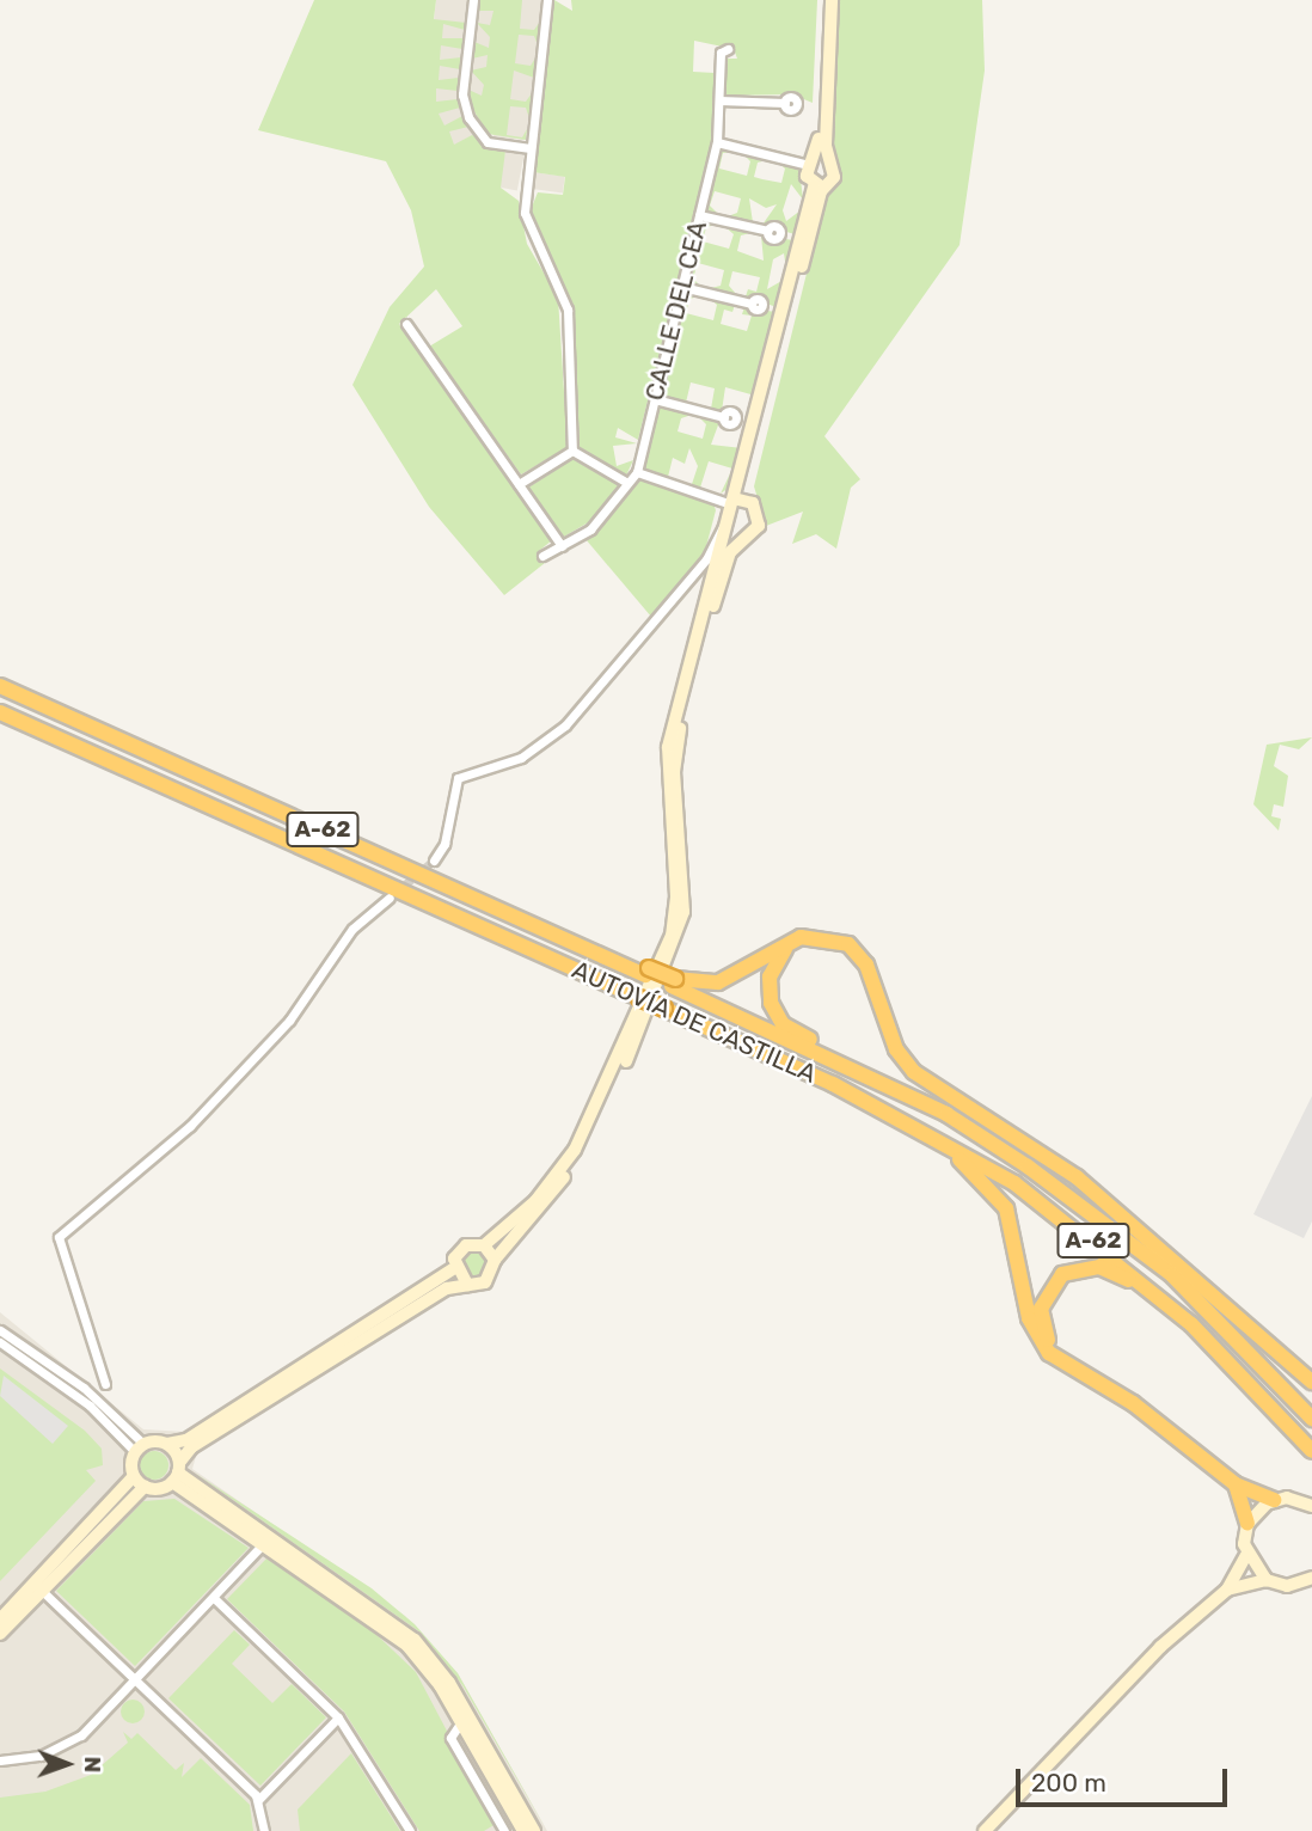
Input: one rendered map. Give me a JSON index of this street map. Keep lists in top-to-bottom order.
{
  "streets": {
    "highway": ["A-62", "AUTOVÍA DE CASTILLA"],
    "street": ["CALLE DEL CEA"]
  },
  "scale_bar": "200 m",
  "north": "right"
}
